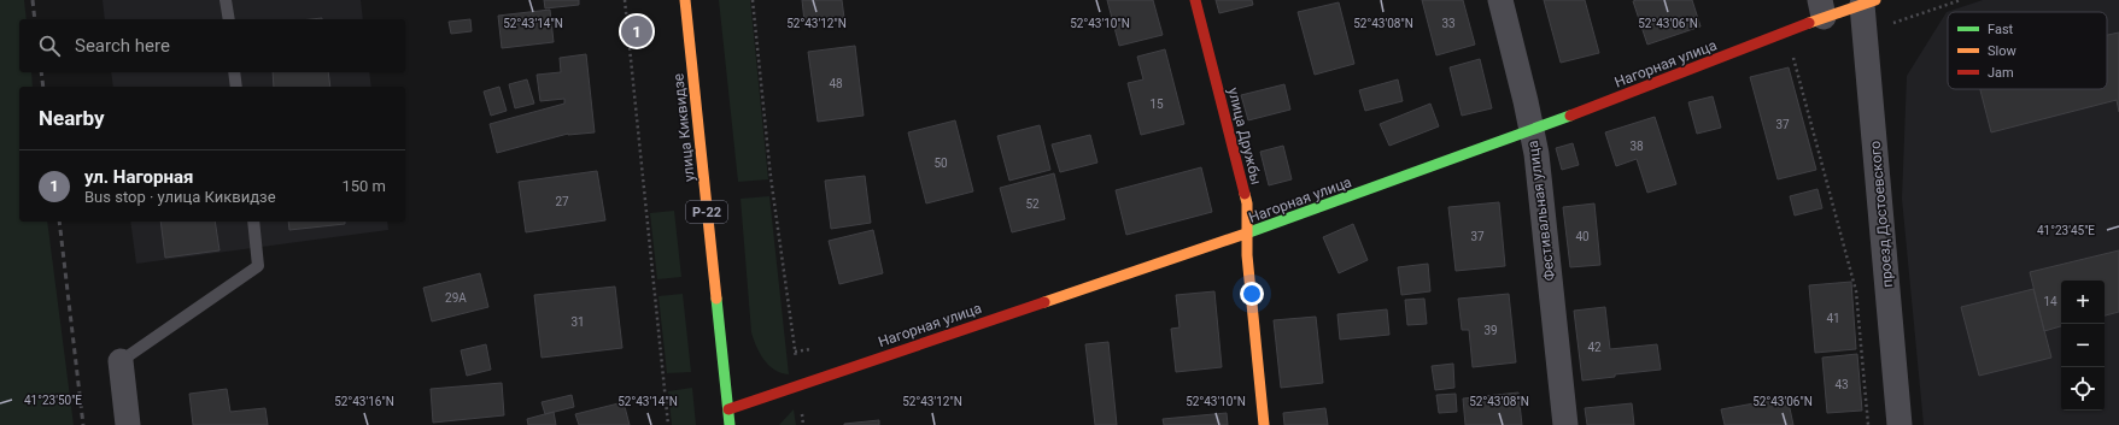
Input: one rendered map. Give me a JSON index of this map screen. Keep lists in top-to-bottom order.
{
  "streets": {
    "street": [
      "Нагорная улица",
      "улица Киквидзе",
      "улица Дружбы",
      "Фестивальная улица",
      "Р-22",
      "проезд Достоевского"
    ]
  },
  "crossings": [
    ["Нагорная улица", "улица Киквидзе"],
    ["Нагорная улица", "улица Дружбы"],
    ["Нагорная улица", "Фестивальная улица"],
    ["Нагорная улица", "проезд Достоевского"]
  ],
  "house_numbers": [
    "33",
    "48",
    "15",
    "37",
    "38",
    "50",
    "27",
    "52",
    "37",
    "40",
    "29А",
    "14",
    "41",
    "31",
    "39",
    "42",
    "43"
  ],
  "legend": ["Fast", "Slow", "Jam"],
  "page": {
    "pins": "1",
    "search": "Search here",
    "heading": "Nearby",
    "list": [
      {
        "mark": "1",
        "name": "ул. Нагорная",
        "note": "Bus stop · улица Киквидзе",
        "value": "150 m"
      }
    ],
    "map_buttons": ["+", "−"]
  },
  "coordinates": [
    "52°43'14\"N",
    "52°43'12\"N",
    "52°43'10\"N",
    "52°43'08\"N",
    "52°43'06\"N",
    "41°23'45\"E",
    "41°23'50\"E",
    "52°43'16\"N"
  ]
}
